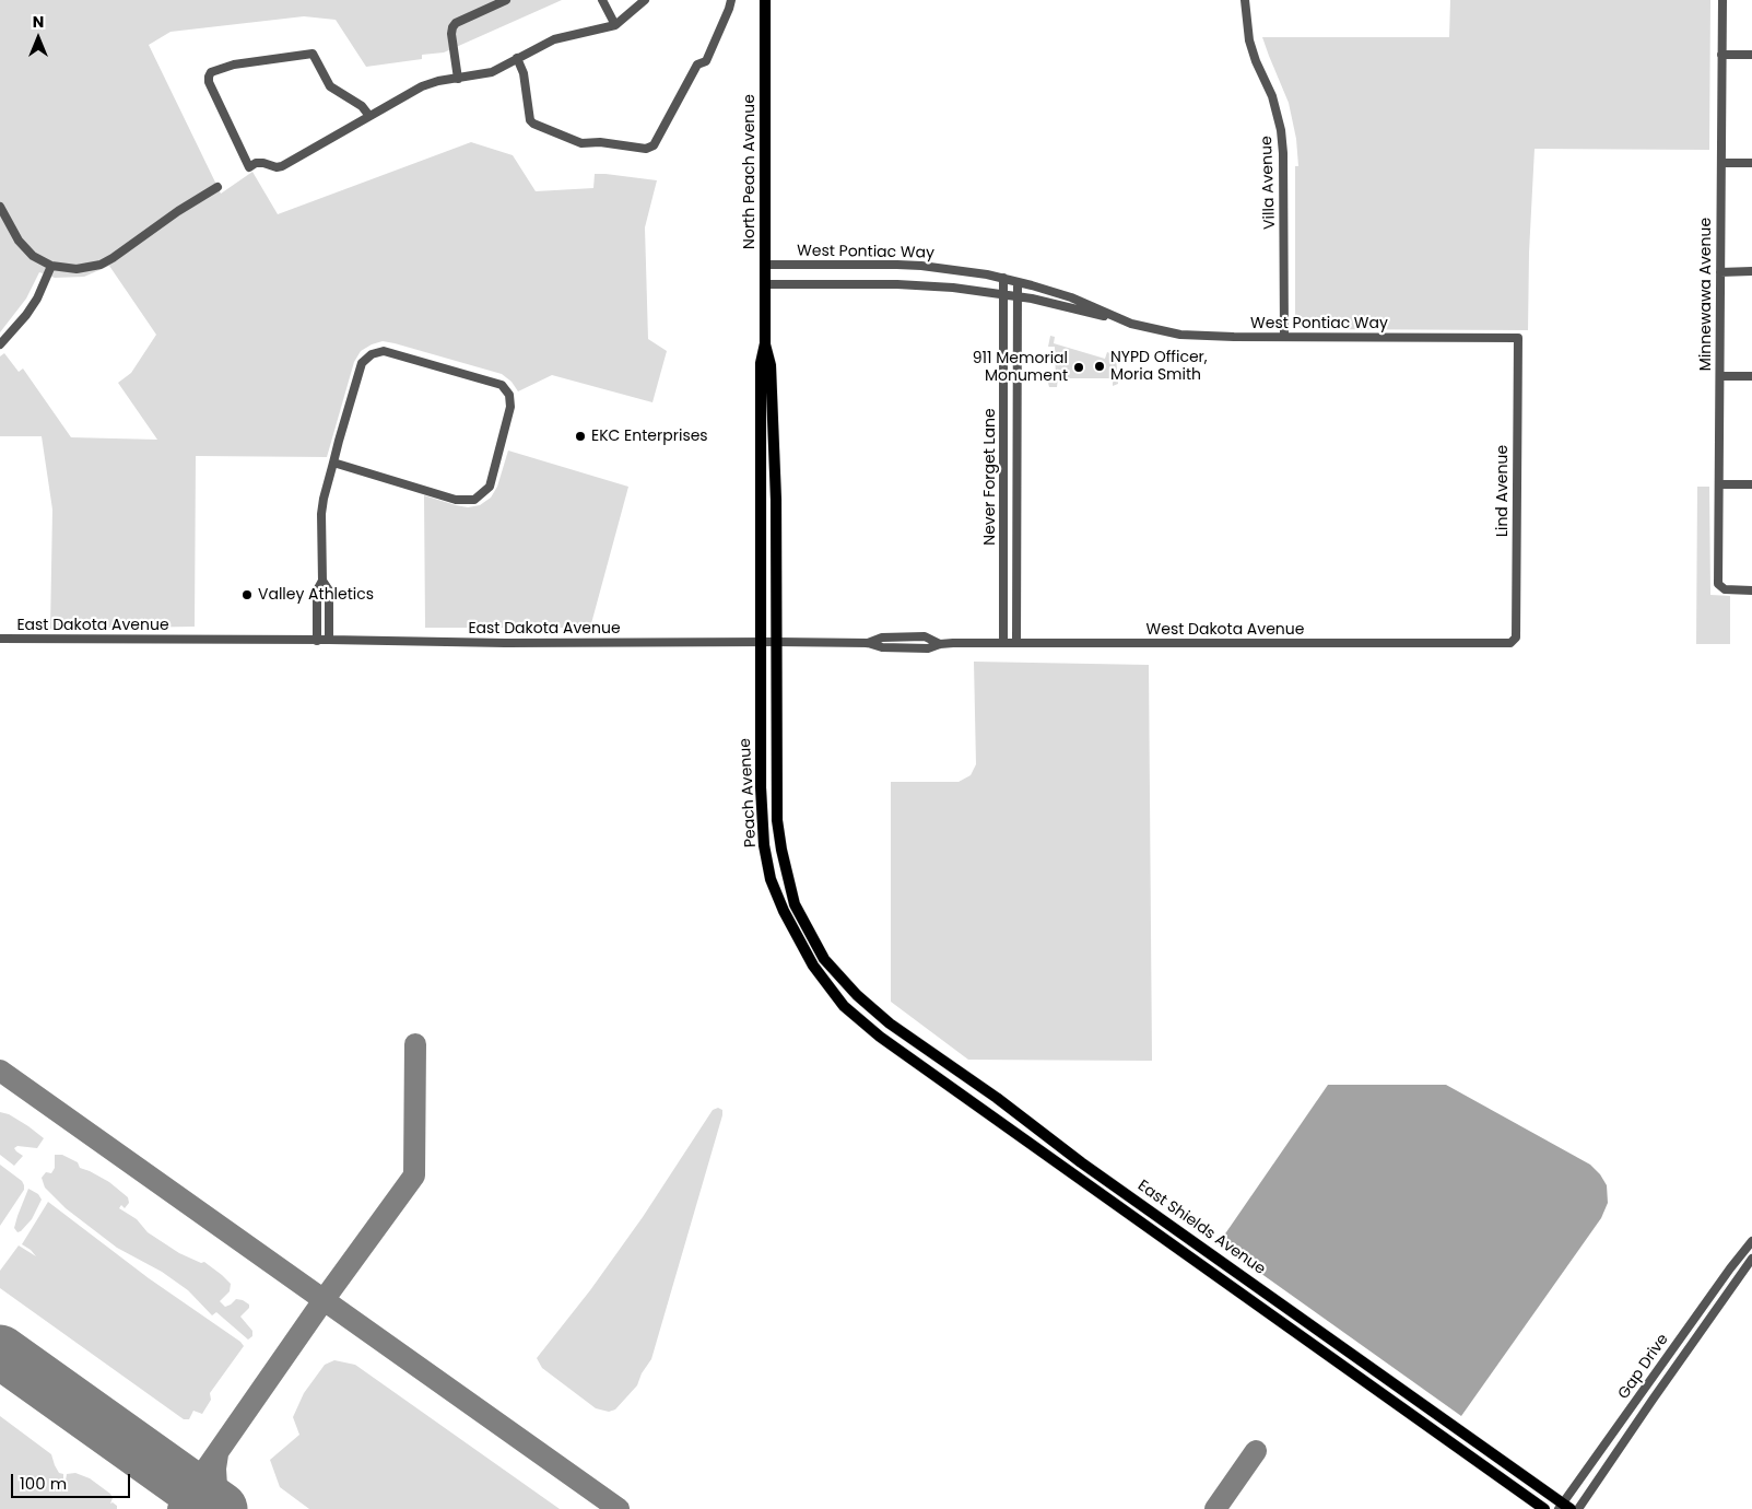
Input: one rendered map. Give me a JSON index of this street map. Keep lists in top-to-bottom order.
{
  "streets": {
    "main road": ["North Peach Avenue", "Peach Avenue", "East Shields Avenue"],
    "street": [
      "Villa Avenue",
      "West Pontiac Way",
      "Minnewawa Avenue",
      "Never Forget Lane",
      "Lind Avenue",
      "East Dakota Avenue",
      "West Dakota Avenue",
      "Gap Drive"
    ]
  },
  "crossings": [
    ["North Peach Avenue", "West Pontiac Way"],
    ["North Peach Avenue", "East Dakota Avenue"],
    ["North Peach Avenue", "West Dakota Avenue"],
    ["North Peach Avenue", "Peach Avenue"],
    ["North Peach Avenue", "East Shields Avenue"],
    ["Villa Avenue", "West Pontiac Way"],
    ["West Pontiac Way", "Never Forget Lane"],
    ["West Pontiac Way", "Lind Avenue"],
    ["Never Forget Lane", "West Dakota Avenue"],
    ["Lind Avenue", "West Dakota Avenue"],
    ["East Dakota Avenue", "West Dakota Avenue"],
    ["East Dakota Avenue", "Peach Avenue"],
    ["West Dakota Avenue", "Peach Avenue"],
    ["West Dakota Avenue", "East Shields Avenue"],
    ["Peach Avenue", "East Shields Avenue"],
    ["East Shields Avenue", "Gap Drive"]
  ],
  "places": [
    "NYPD Officer, Moria Smith",
    "911 Memorial Monument",
    "EKC Enterprises",
    "Valley Athletics"
  ],
  "scale_bar": "100 m",
  "north": "top"
}
